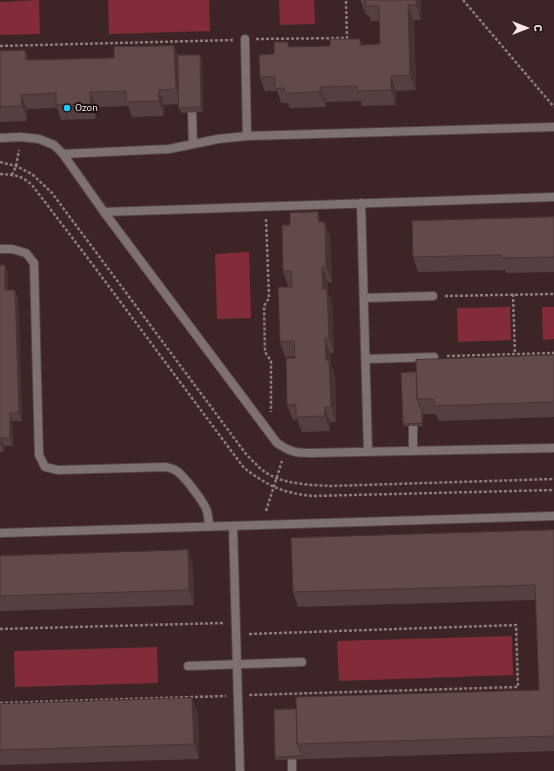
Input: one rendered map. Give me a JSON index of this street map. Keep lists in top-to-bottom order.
{
  "places": ["Ozon"],
  "north": "right"
}
